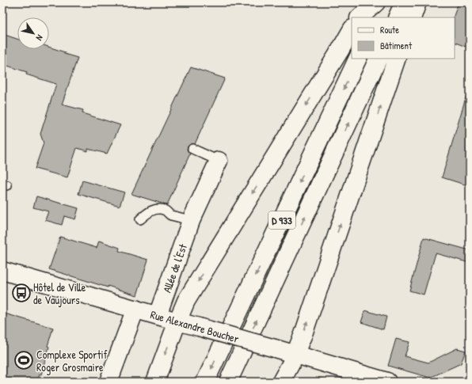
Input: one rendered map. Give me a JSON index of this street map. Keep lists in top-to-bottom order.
{
  "streets": {
    "main road": ["D 933", "Allée de l'Est", "Rue Alexandre Boucher"]
  },
  "crossings": [
    ["Allée de l'Est", "Rue Alexandre Boucher"]
  ],
  "places": {
    "bus stop": ["Hôtel de Ville de Vaujours"],
    "sports": ["Complexe Sportif Roger Grosmaire"]
  },
  "legend": ["Route", "Bâtiment"],
  "north": "bottom right"
}
